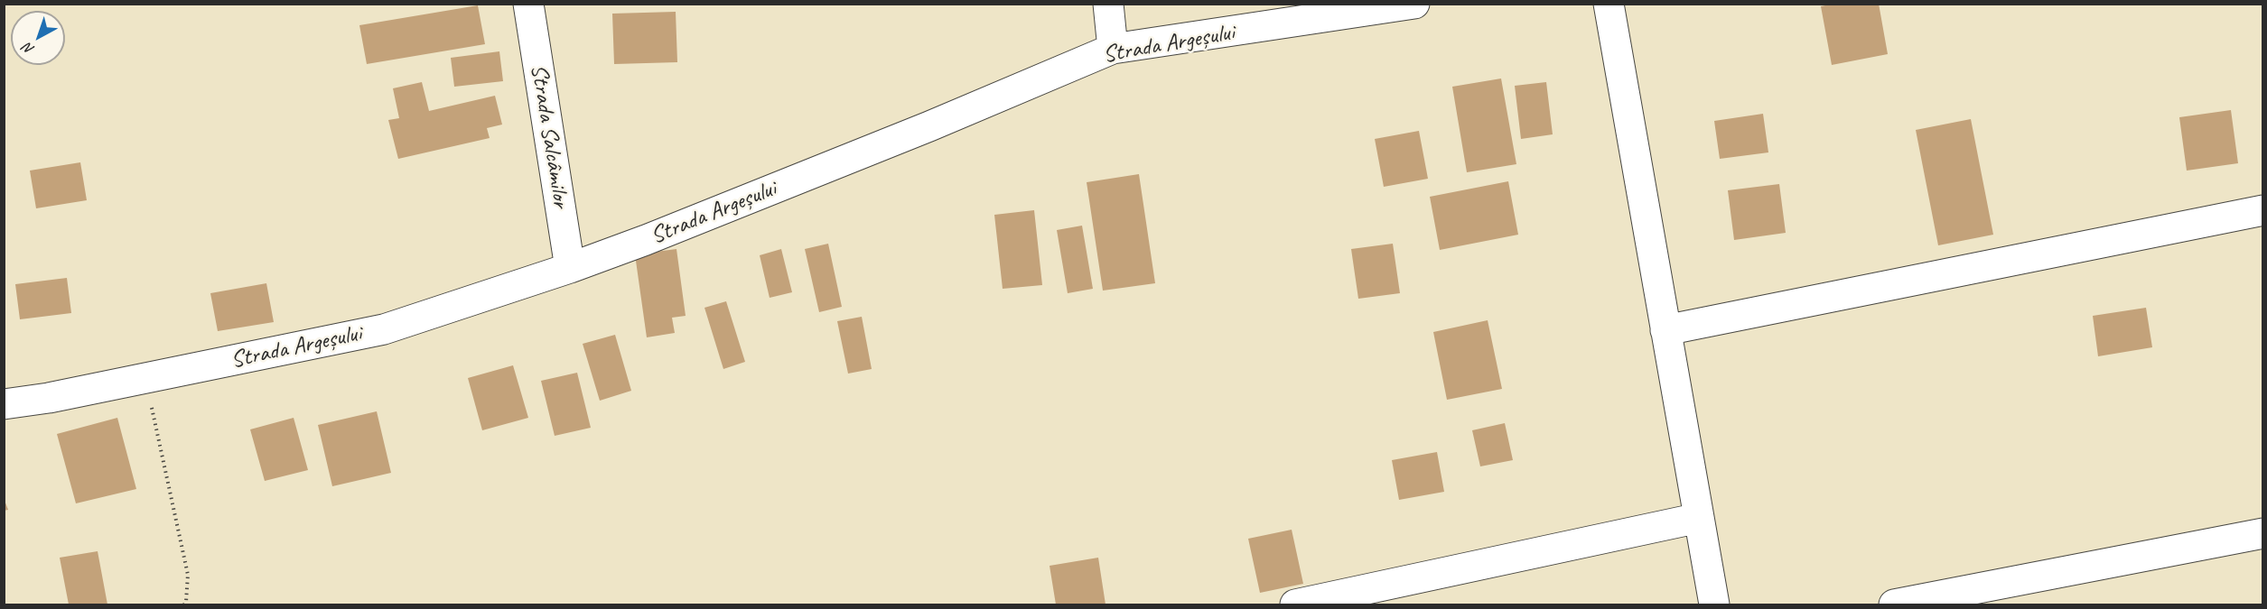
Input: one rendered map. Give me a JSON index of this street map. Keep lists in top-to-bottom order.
{
  "streets": {
    "street": ["Strada Argeșului", "Strada Salcâmilor"]
  },
  "crossings": [
    ["Strada Argeșului", "Strada Salcâmilor"]
  ],
  "north": "bottom left"
}
